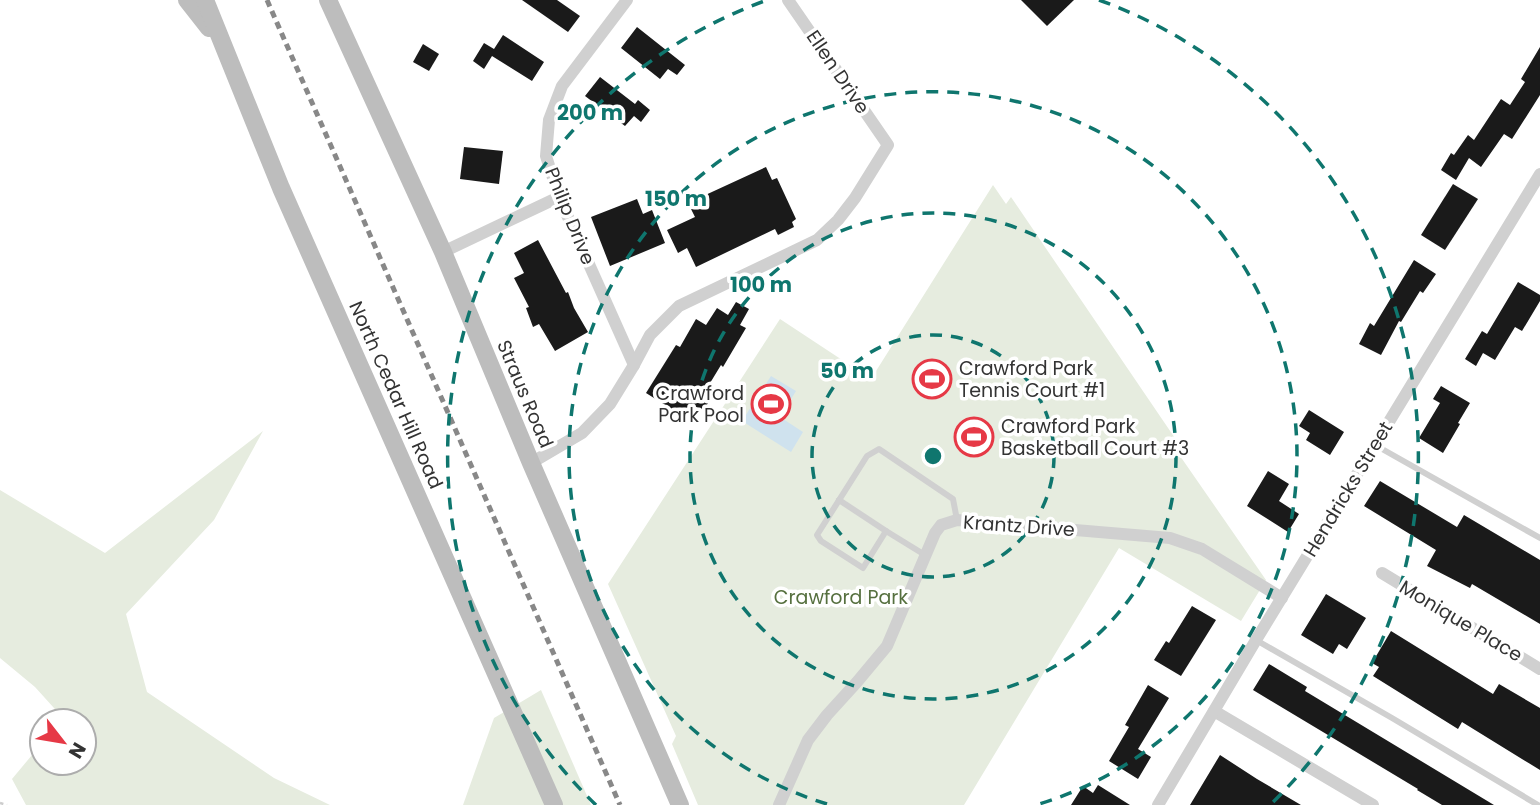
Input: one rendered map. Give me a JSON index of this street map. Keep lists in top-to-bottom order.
{
  "streets": {
    "street": [
      "Ellen Drive",
      "Philip Drive",
      "Straus Road",
      "North Cedar Hill Road",
      "Hendricks Street",
      "Krantz Drive",
      "Monique Place"
    ]
  },
  "crossings": [
    ["Ellen Drive", "Philip Drive"],
    ["Hendricks Street", "Krantz Drive"]
  ],
  "parks": ["Crawford Park"],
  "places": {
    "sports": ["Crawford Park Tennis Court #1", "Crawford Park Pool", "Crawford Park Basketball Court #3"]
  },
  "north": "bottom right",
  "rings": [
    "200 m",
    "150 m",
    "100 m",
    "50 m"
  ]
}
